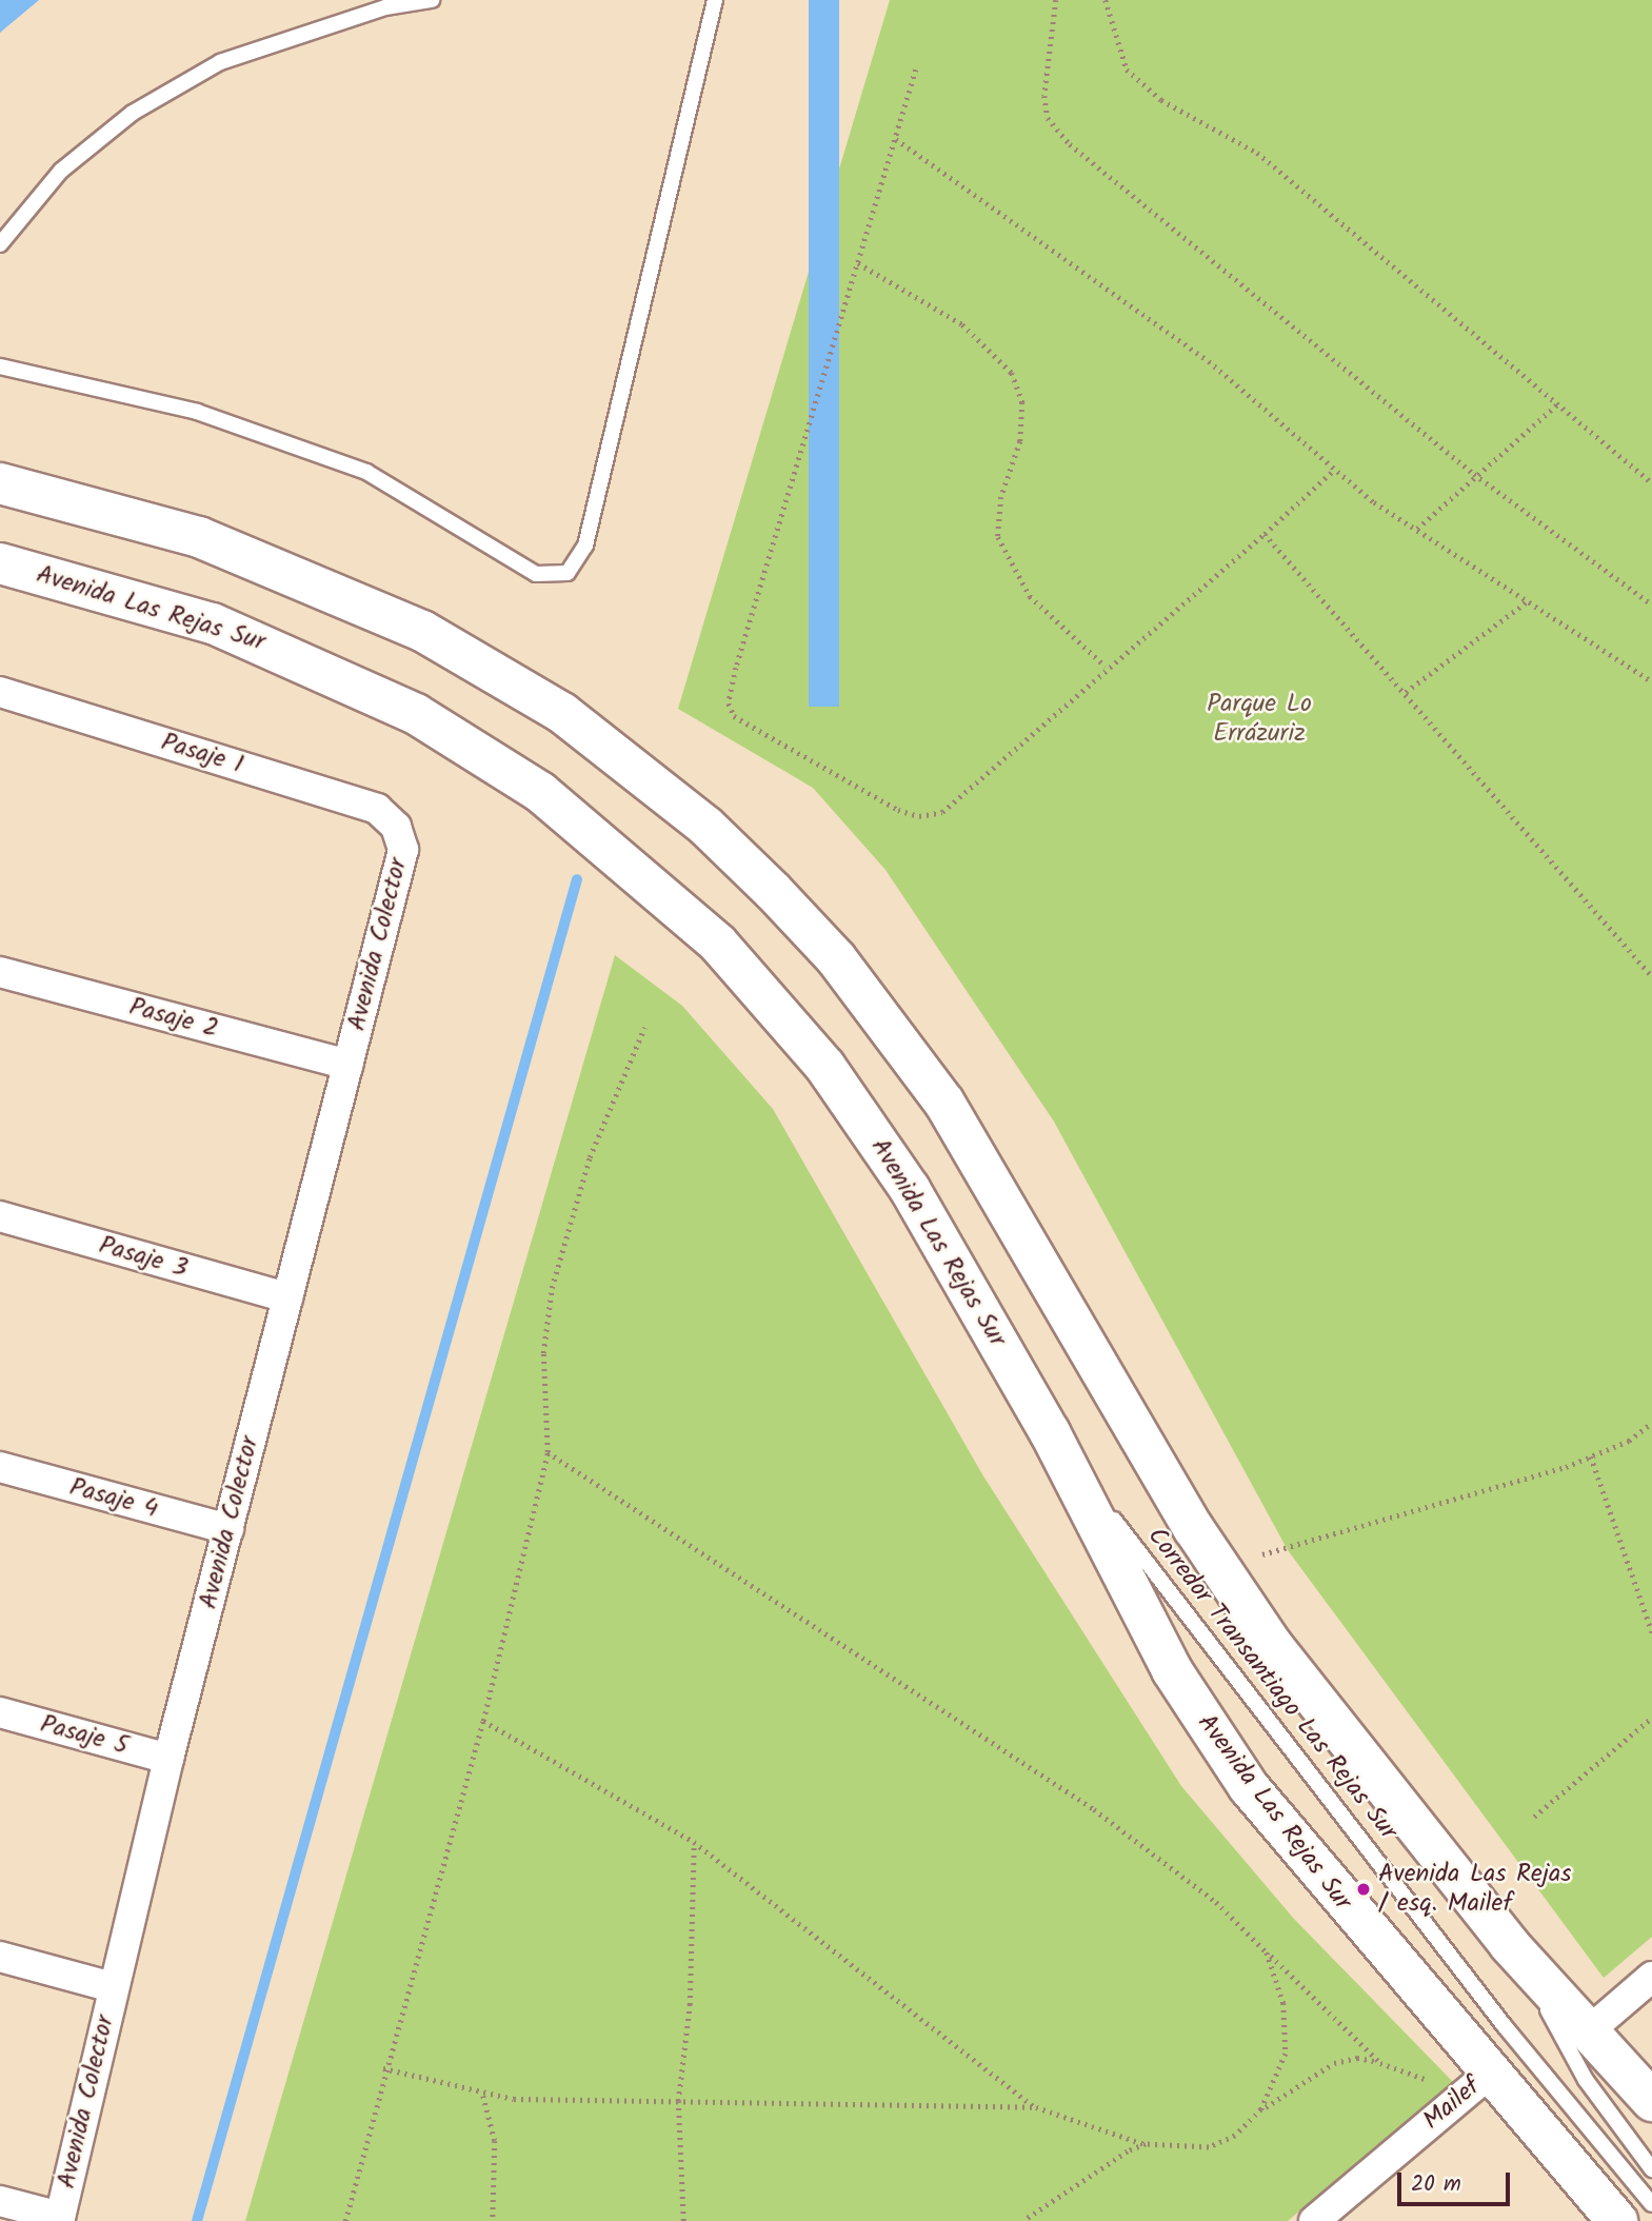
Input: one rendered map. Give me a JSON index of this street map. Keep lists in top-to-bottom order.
{
  "streets": {
    "main road": ["Avenida Las Rejas Sur"],
    "street": [
      "Pasaje 1",
      "Avenida Colector",
      "Pasaje 2",
      "Pasaje 3",
      "Pasaje 4",
      "Pasaje 5",
      "Mailef"
    ],
    "lane": ["Corredor Transantiago Las Rejas Sur"]
  },
  "crossings": [
    ["Avenida Las Rejas Sur", "Corredor Transantiago Las Rejas Sur"],
    ["Avenida Las Rejas Sur", "Mailef"],
    ["Pasaje 1", "Avenida Colector"],
    ["Avenida Colector", "Pasaje 2"],
    ["Avenida Colector", "Pasaje 3"],
    ["Avenida Colector", "Pasaje 4"],
    ["Avenida Colector", "Pasaje 5"]
  ],
  "parks": ["Parque Lo Errázuriz"],
  "places": ["Avenida Las Rejas / esq. Mailef"],
  "scale_bar": "20 m"
}
